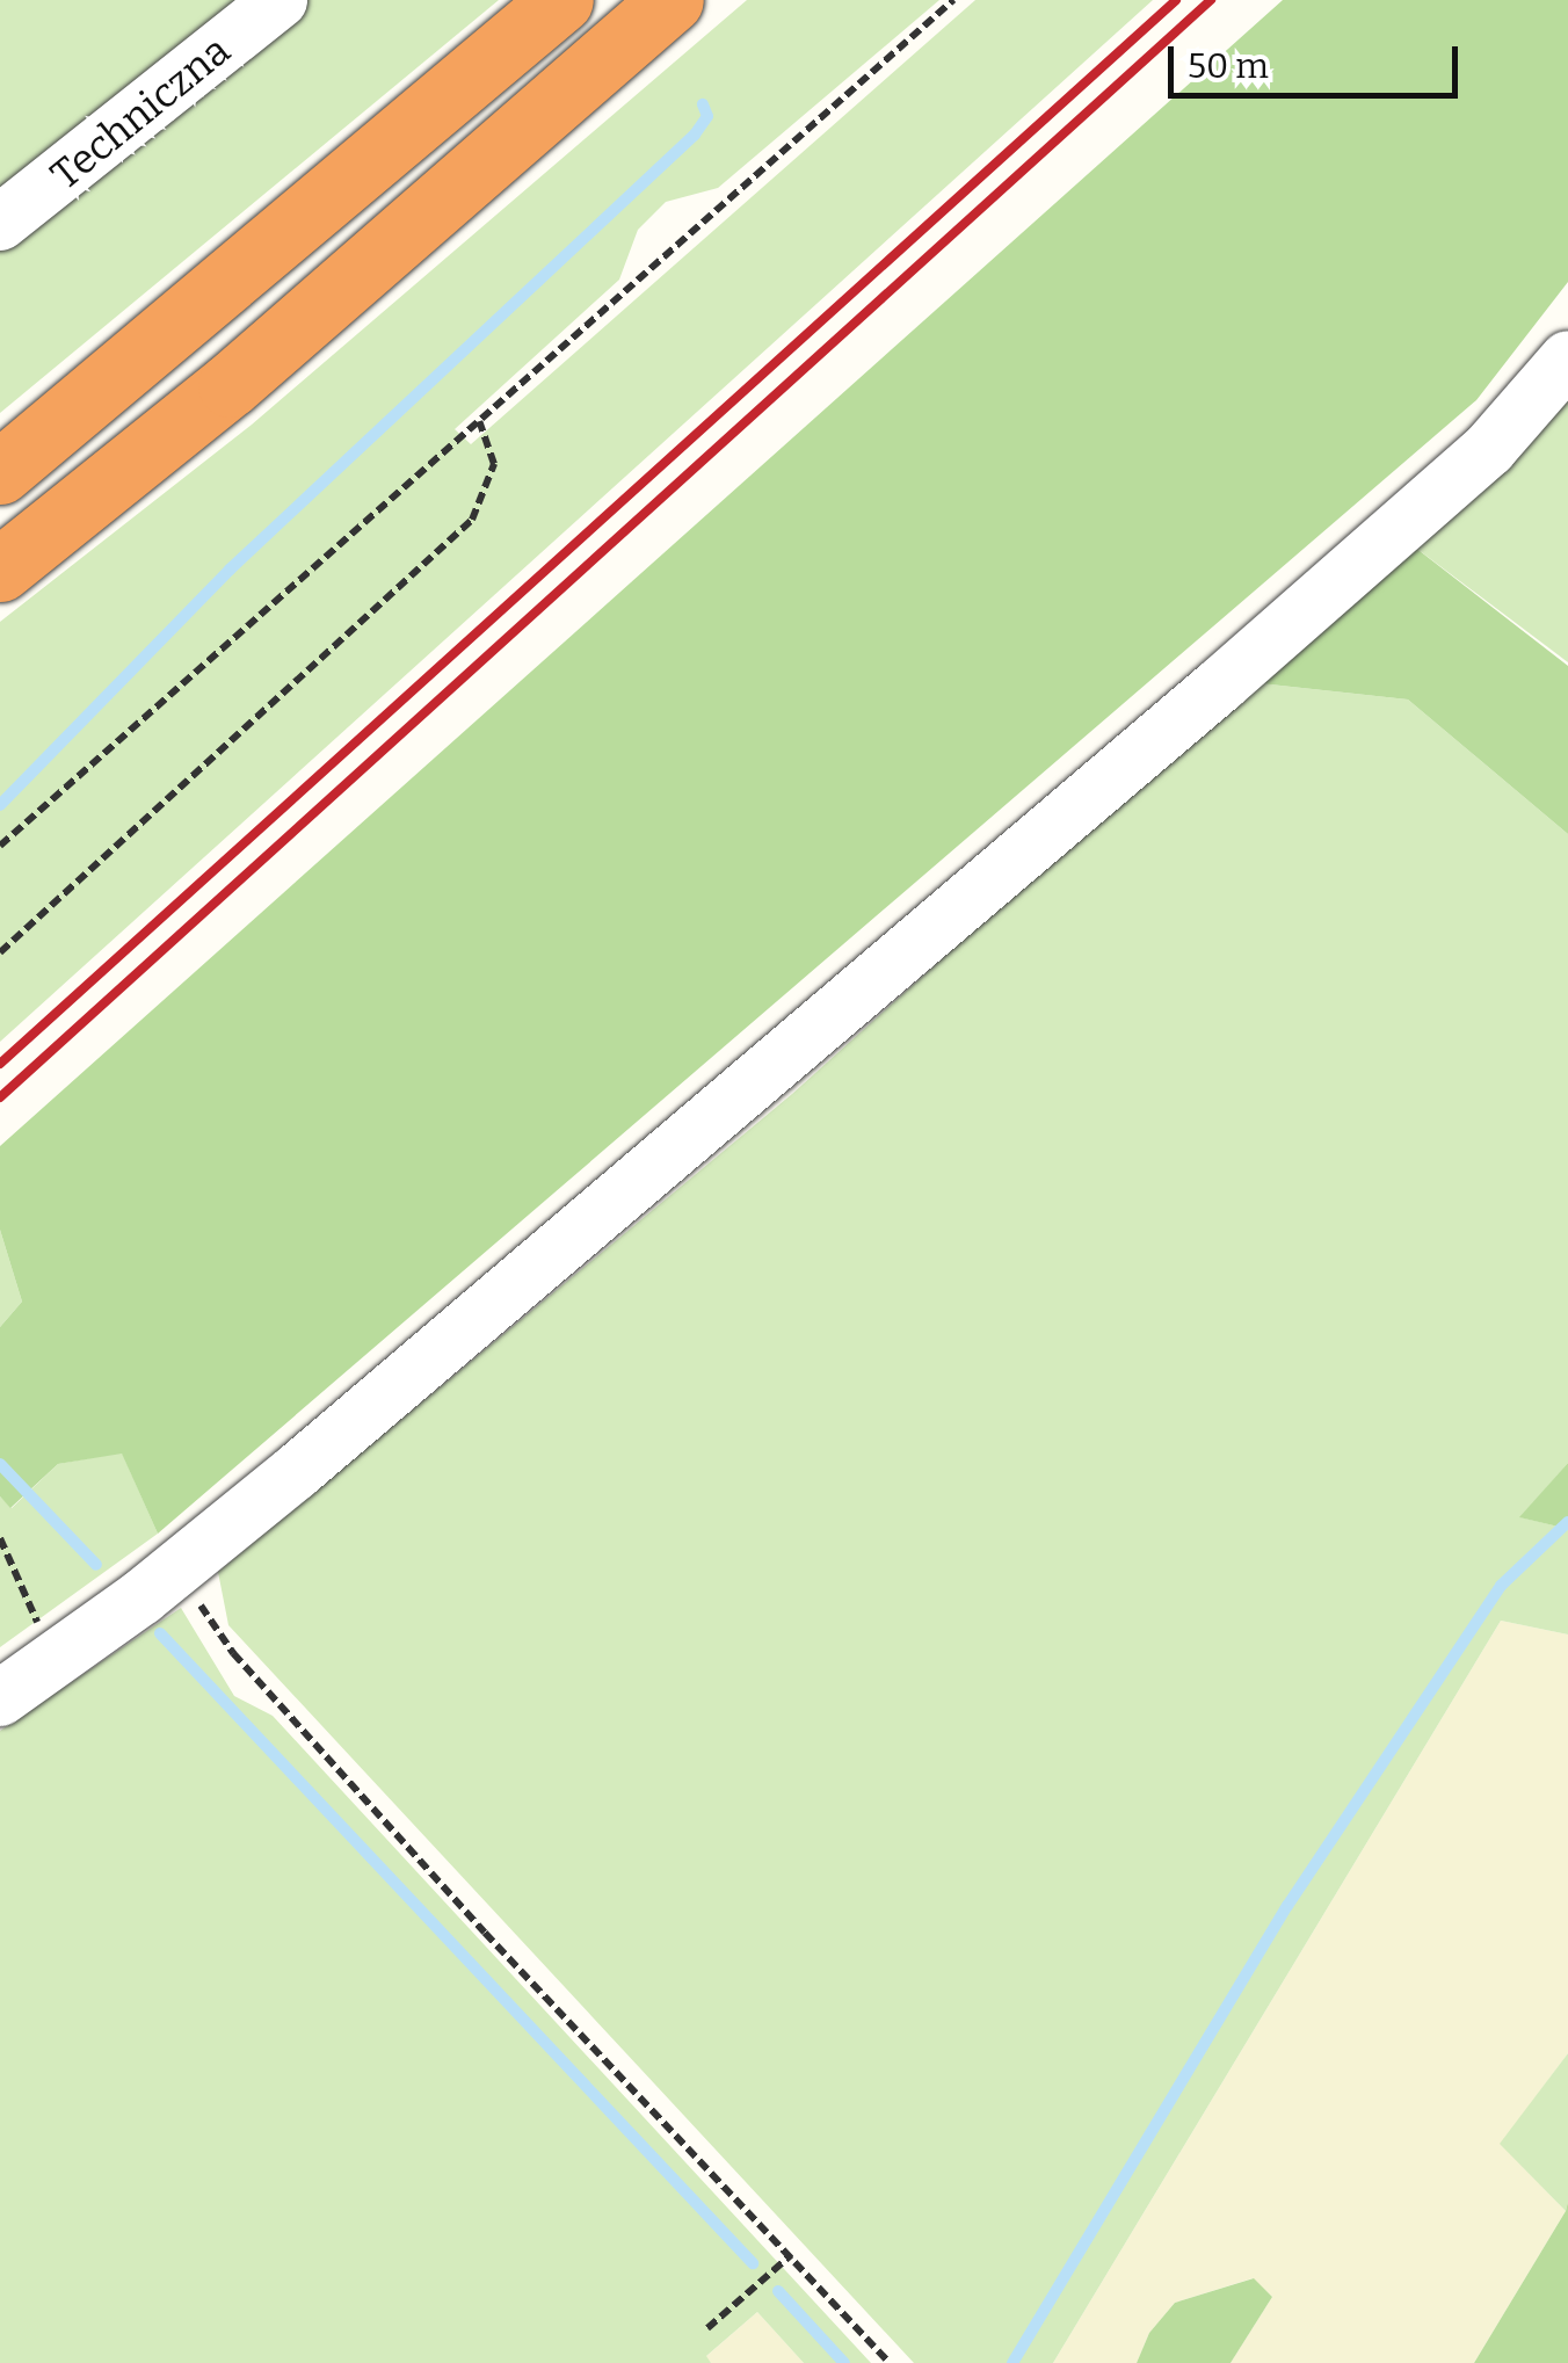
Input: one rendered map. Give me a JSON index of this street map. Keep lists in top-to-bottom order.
{
  "streets": {
    "street": ["Techniczna"]
  },
  "scale_bar": "50 m"
}
